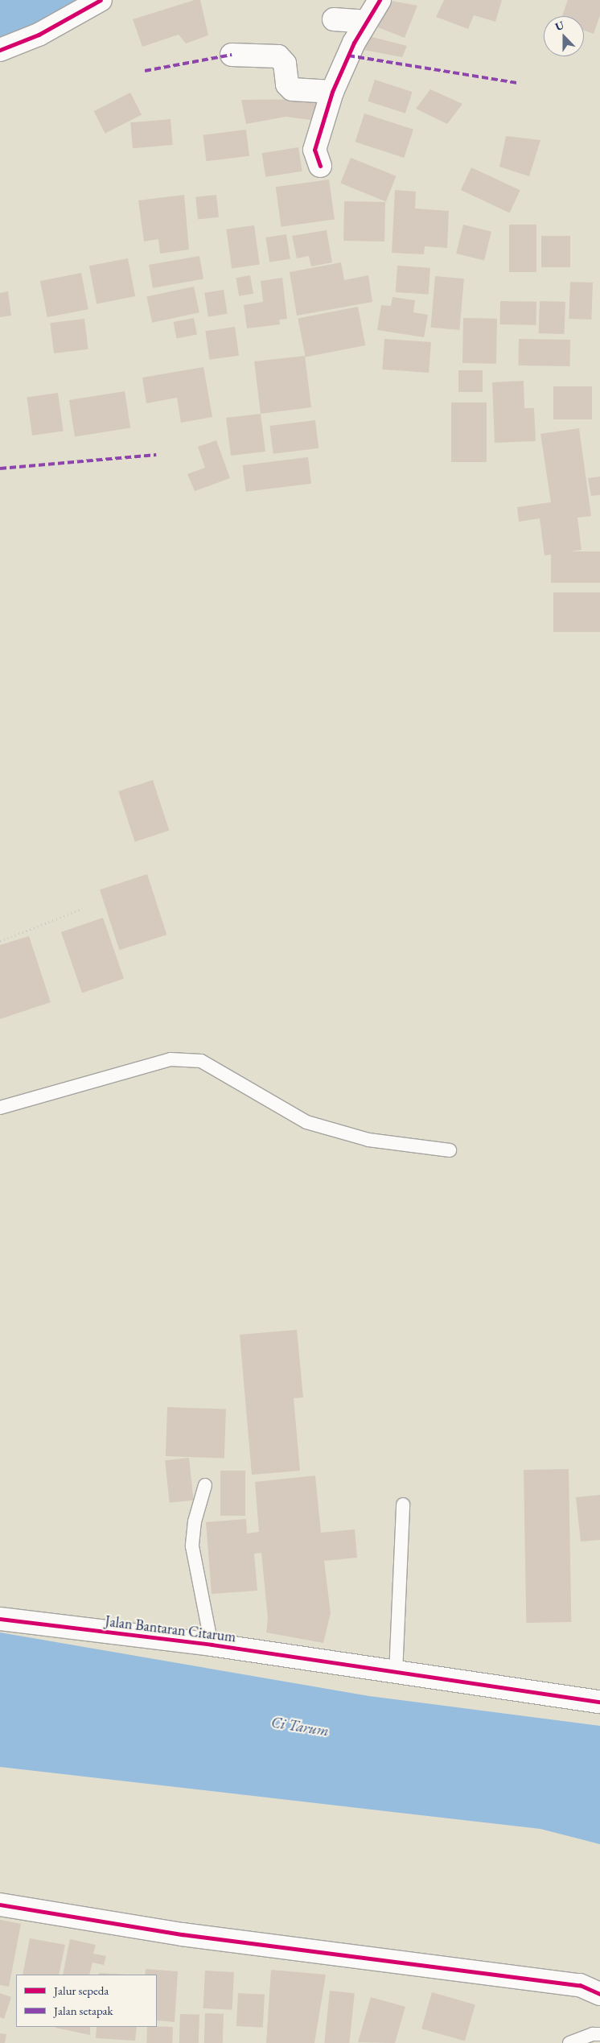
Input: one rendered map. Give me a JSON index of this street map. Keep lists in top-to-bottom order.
{
  "streets": {
    "street": ["Jalan Bantaran Citarum"]
  },
  "water": ["Ci Tarum"],
  "legend": ["Jalur sepeda", "Jalan setapak"],
  "north": "top"
}
